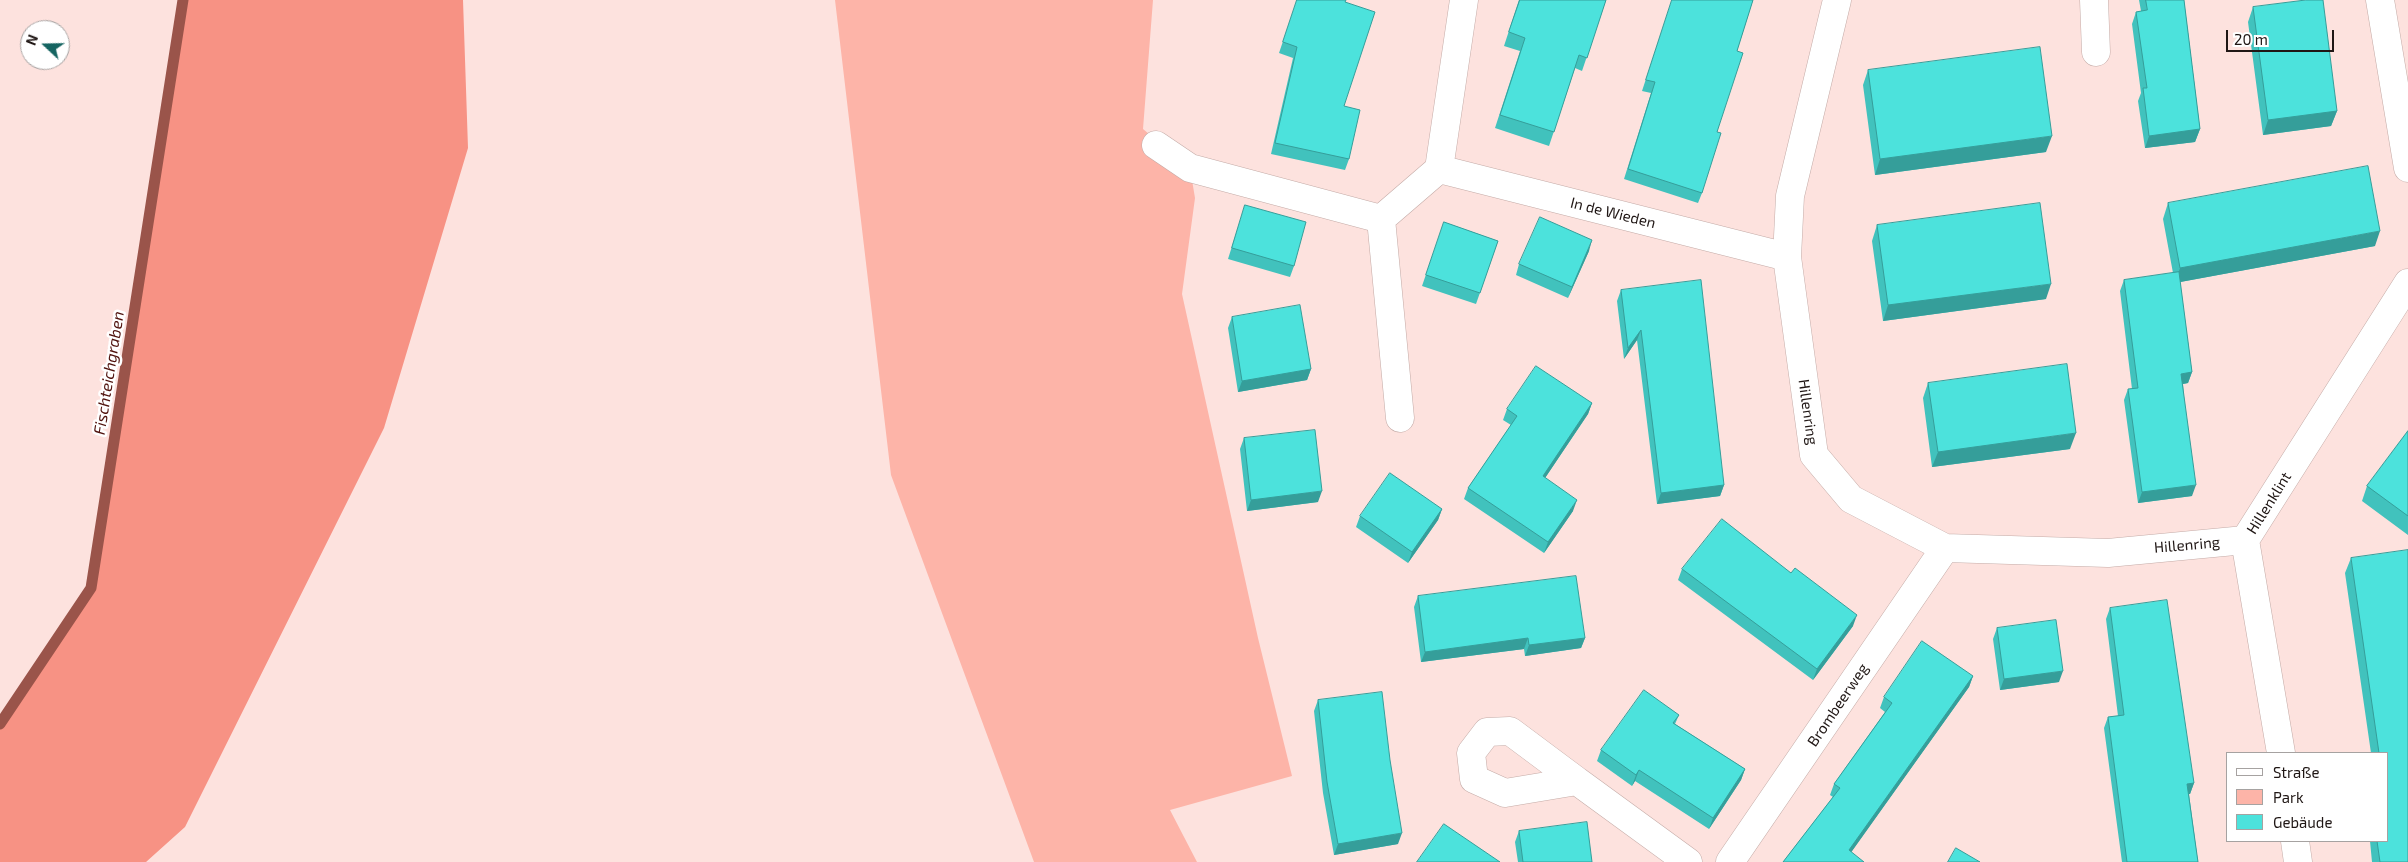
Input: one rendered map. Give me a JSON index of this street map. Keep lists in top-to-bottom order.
{
  "streets": {
    "street": [
      "In de Wieden",
      "Hillenring",
      "Hillenklint",
      "Brombeerweg"
    ]
  },
  "crossings": [
    ["In de Wieden", "Hillenring"],
    ["Hillenring", "Hillenklint"],
    ["Hillenring", "Brombeerweg"]
  ],
  "water": ["Fischteichgraben"],
  "legend": ["Straße", "Park", "Gebäude"],
  "scale_bar": "20 m",
  "north": "left"
}
